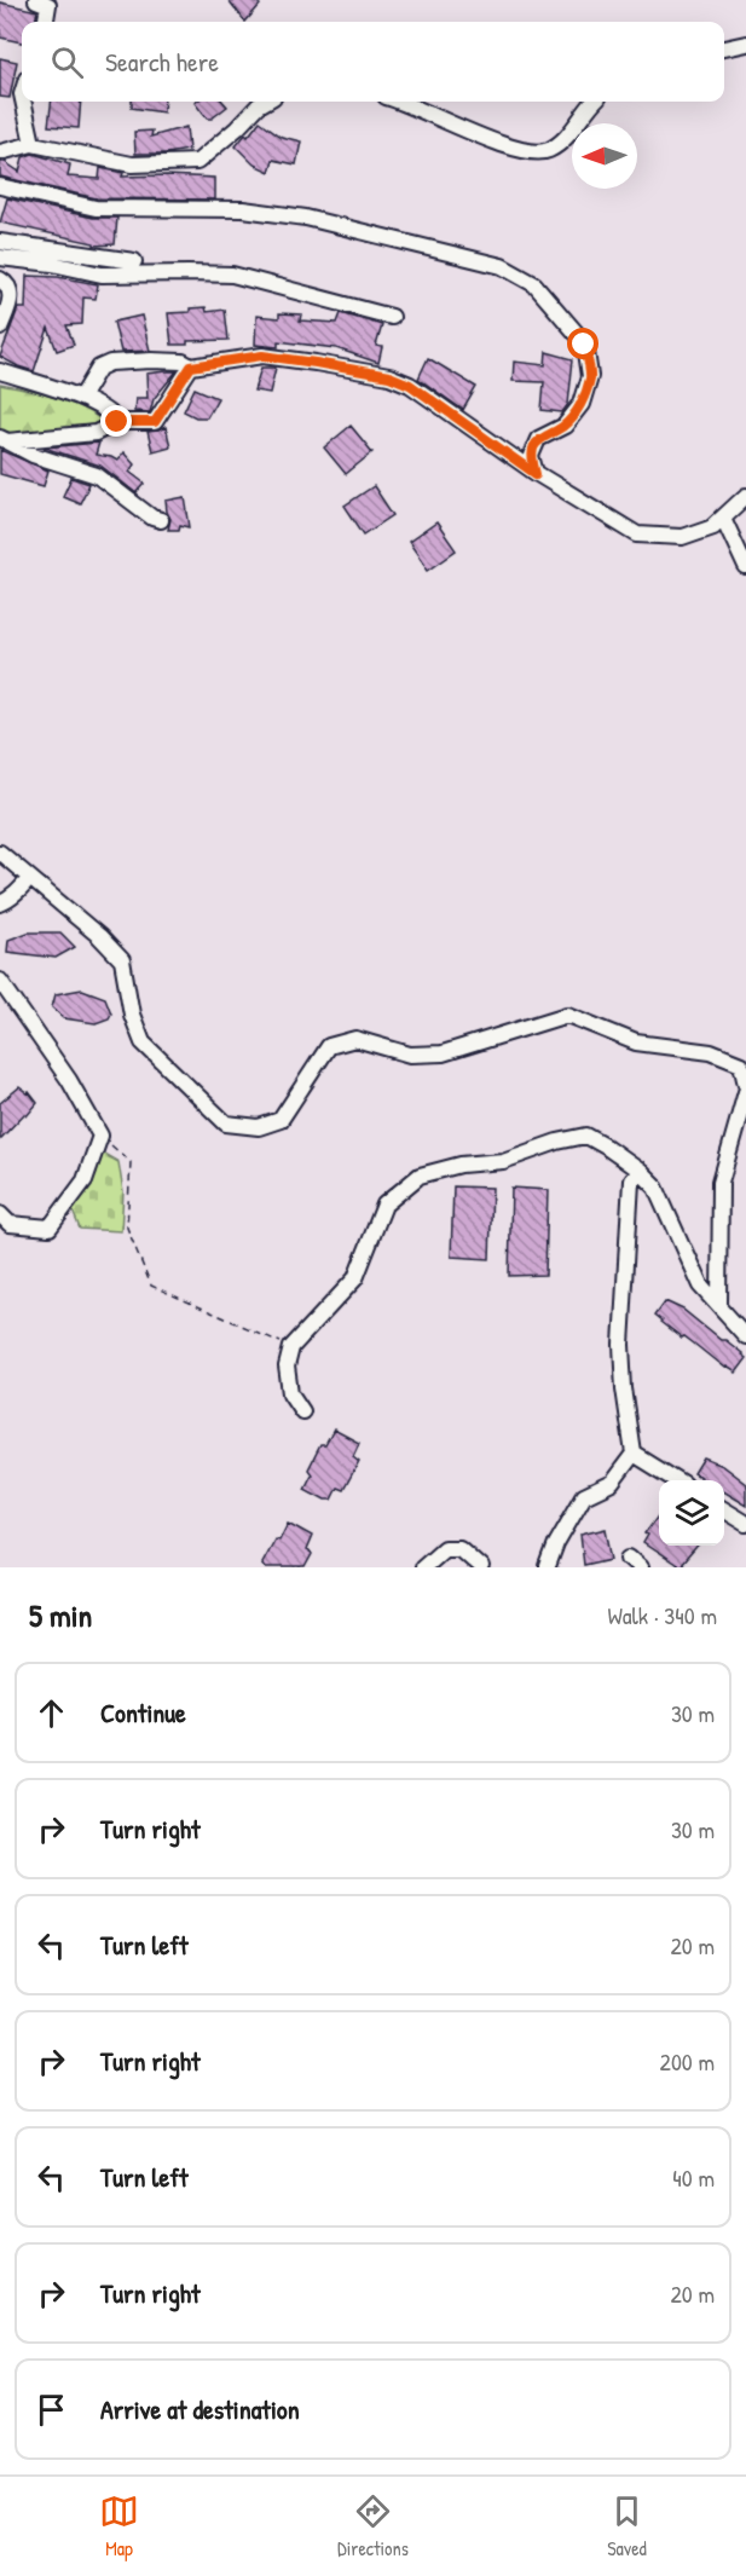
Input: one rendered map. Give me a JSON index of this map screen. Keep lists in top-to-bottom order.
{
  "north": "left",
  "page": {
    "search": "Search here",
    "heading": ["5 min", "Walk · 340 m"],
    "list": [
      ["Continue", "30 m"],
      ["Turn right", "30 m"],
      ["Turn left", "20 m"],
      ["Turn right", "200 m"],
      ["Turn left", "40 m"],
      ["Turn right", "20 m"],
      "Arrive at destination"
    ],
    "nav": ["Map", "Directions", "Saved"]
  }
}
